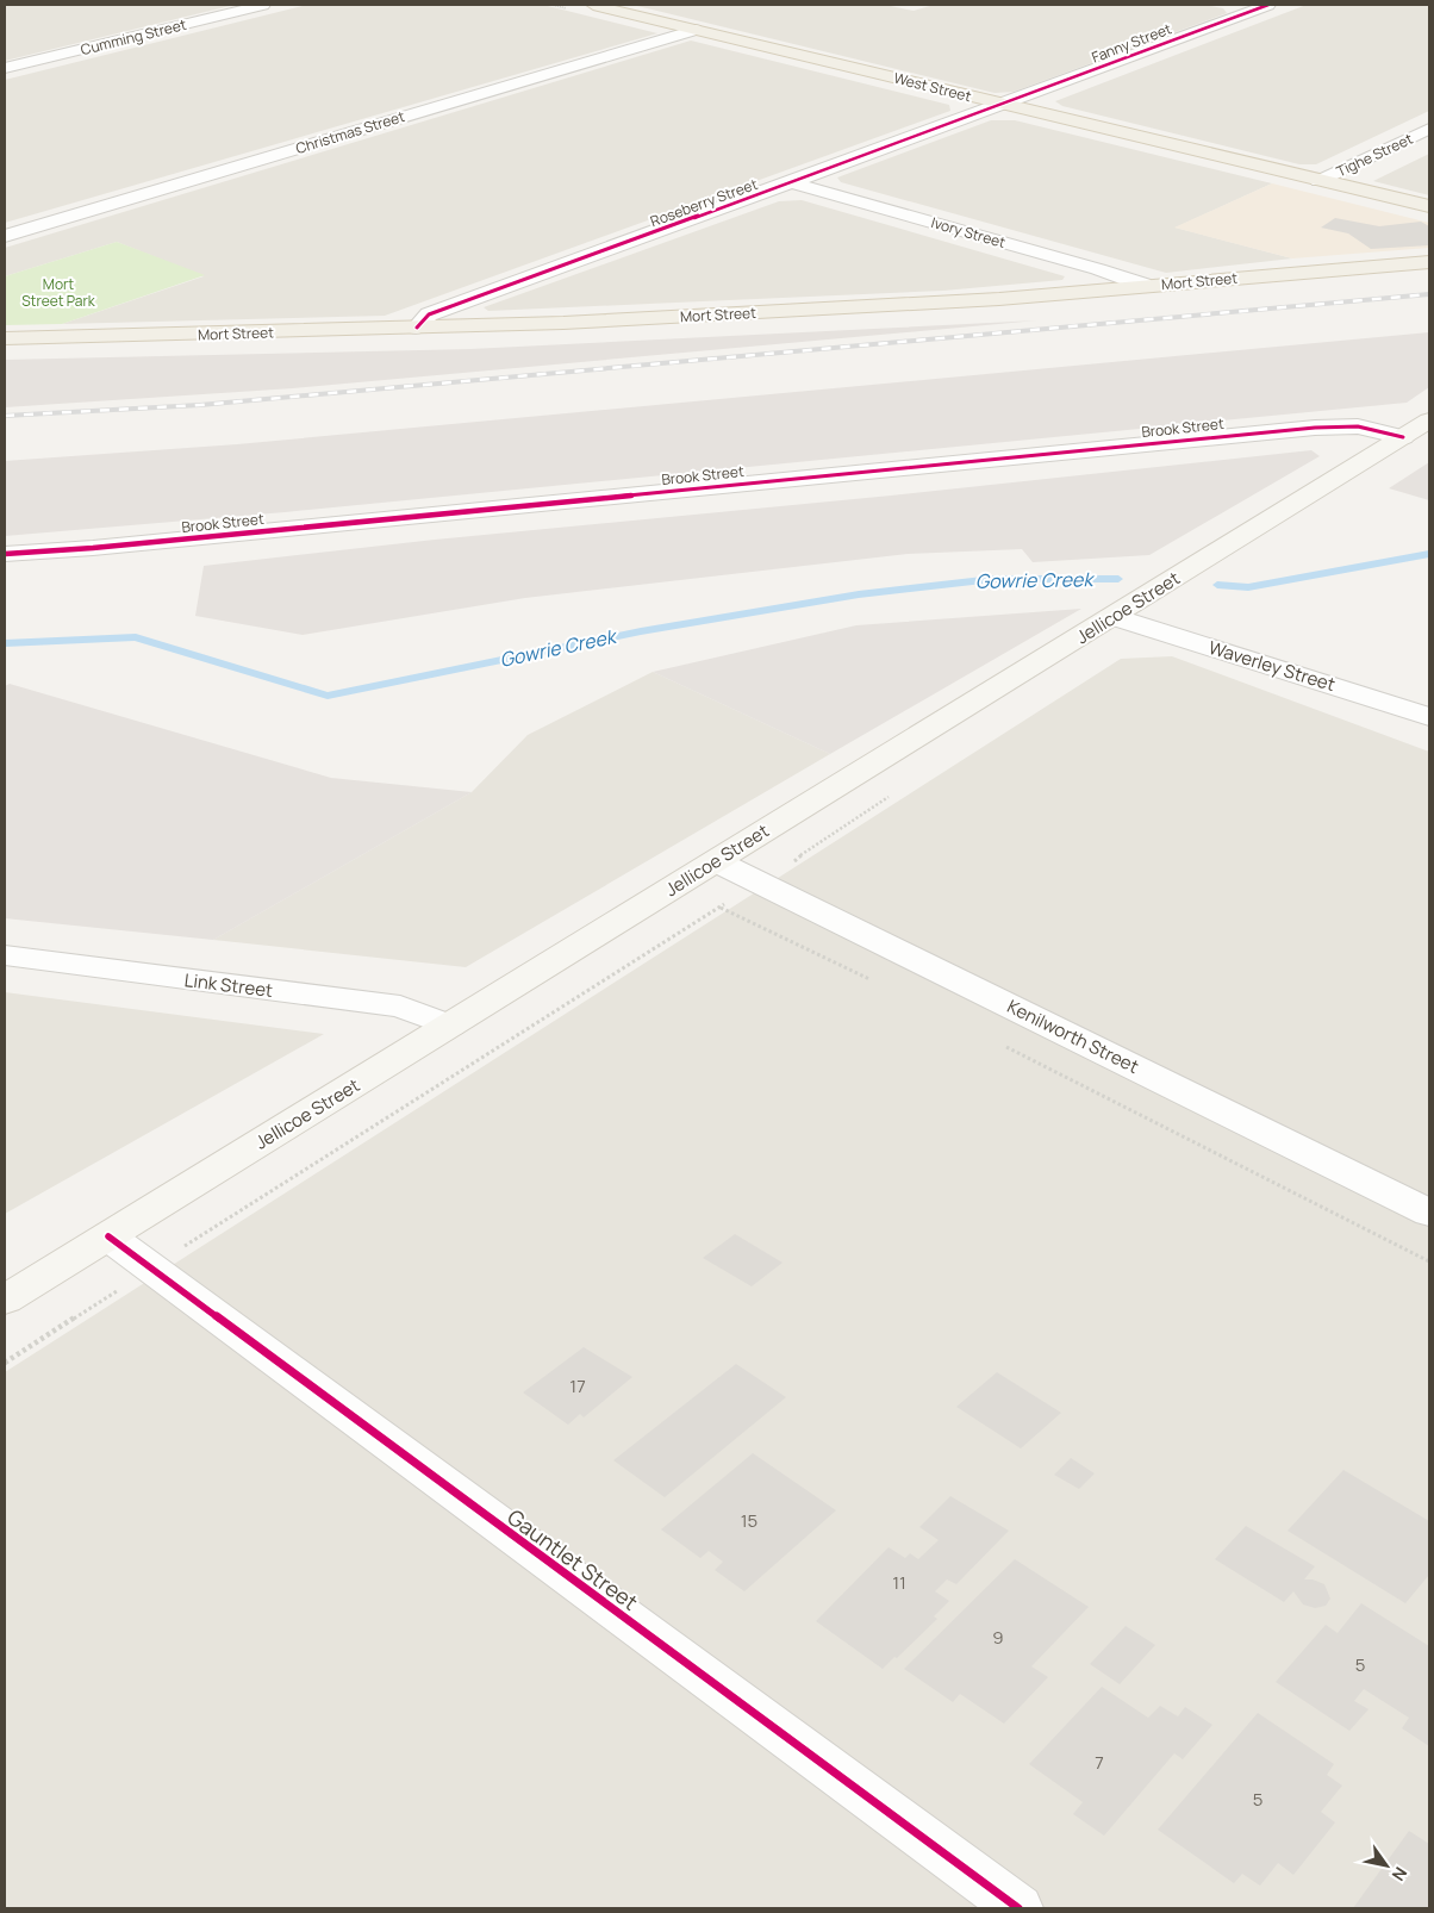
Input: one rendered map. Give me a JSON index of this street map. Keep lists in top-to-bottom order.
{
  "streets": {
    "main road": ["West Street", "Mort Street", "Jellicoe Street"],
    "street": [
      "Cumming Street",
      "Fanny Street",
      "Christmas Street",
      "Tighe Street",
      "Roseberry Street",
      "Ivory Street",
      "Brook Street",
      "Waverley Street",
      "Link Street",
      "Kenilworth Street",
      "Gauntlet Street"
    ]
  },
  "crossings": [
    ["Fanny Street", "West Street"],
    ["Fanny Street", "Roseberry Street"],
    ["West Street", "Christmas Street"],
    ["West Street", "Tighe Street"],
    ["West Street", "Roseberry Street"],
    ["Roseberry Street", "Ivory Street"],
    ["Roseberry Street", "Mort Street"],
    ["Ivory Street", "Mort Street"],
    ["Brook Street", "Jellicoe Street"],
    ["Jellicoe Street", "Waverley Street"],
    ["Jellicoe Street", "Link Street"],
    ["Jellicoe Street", "Kenilworth Street"],
    ["Jellicoe Street", "Gauntlet Street"]
  ],
  "water": ["Gowrie Creek"],
  "parks": ["Mort Street Park"],
  "house_numbers": [
    "17",
    "15",
    "11",
    "9",
    "5",
    "7",
    "5"
  ],
  "north": "bottom right"
}
